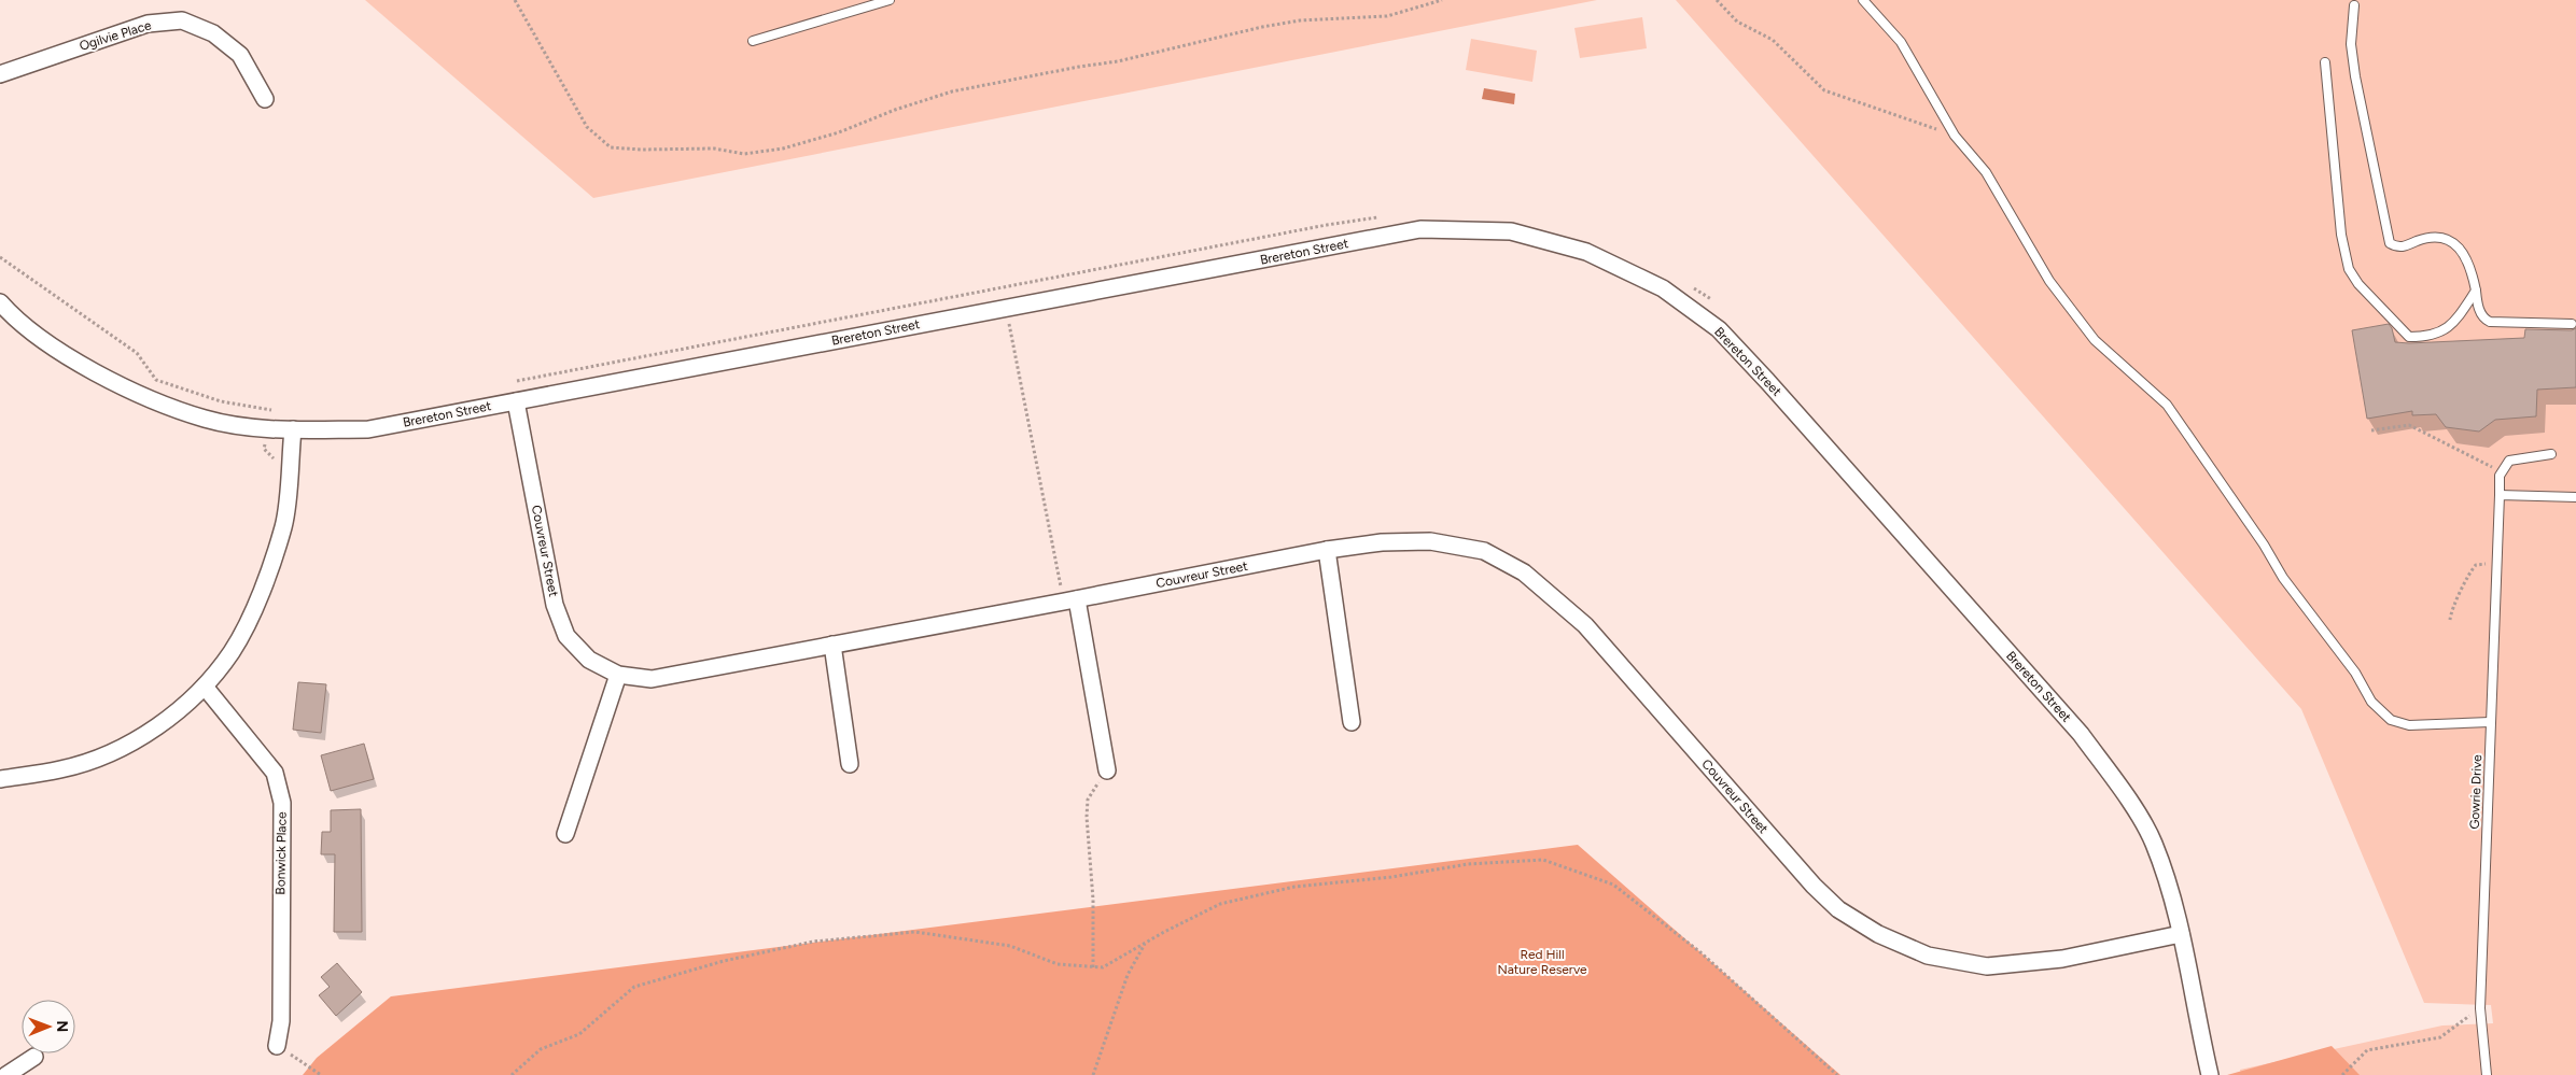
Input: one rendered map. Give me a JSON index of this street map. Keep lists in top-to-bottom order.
{
  "streets": {
    "street": [
      "Ogilvie Place",
      "Brereton Street",
      "Couvreur Street",
      "Bonwick Place"
    ],
    "lane": ["Gowrie Drive"]
  },
  "crossings": [
    ["Brereton Street", "Couvreur Street"]
  ],
  "parks": ["Red Hill Nature Reserve"],
  "north": "right"
}
